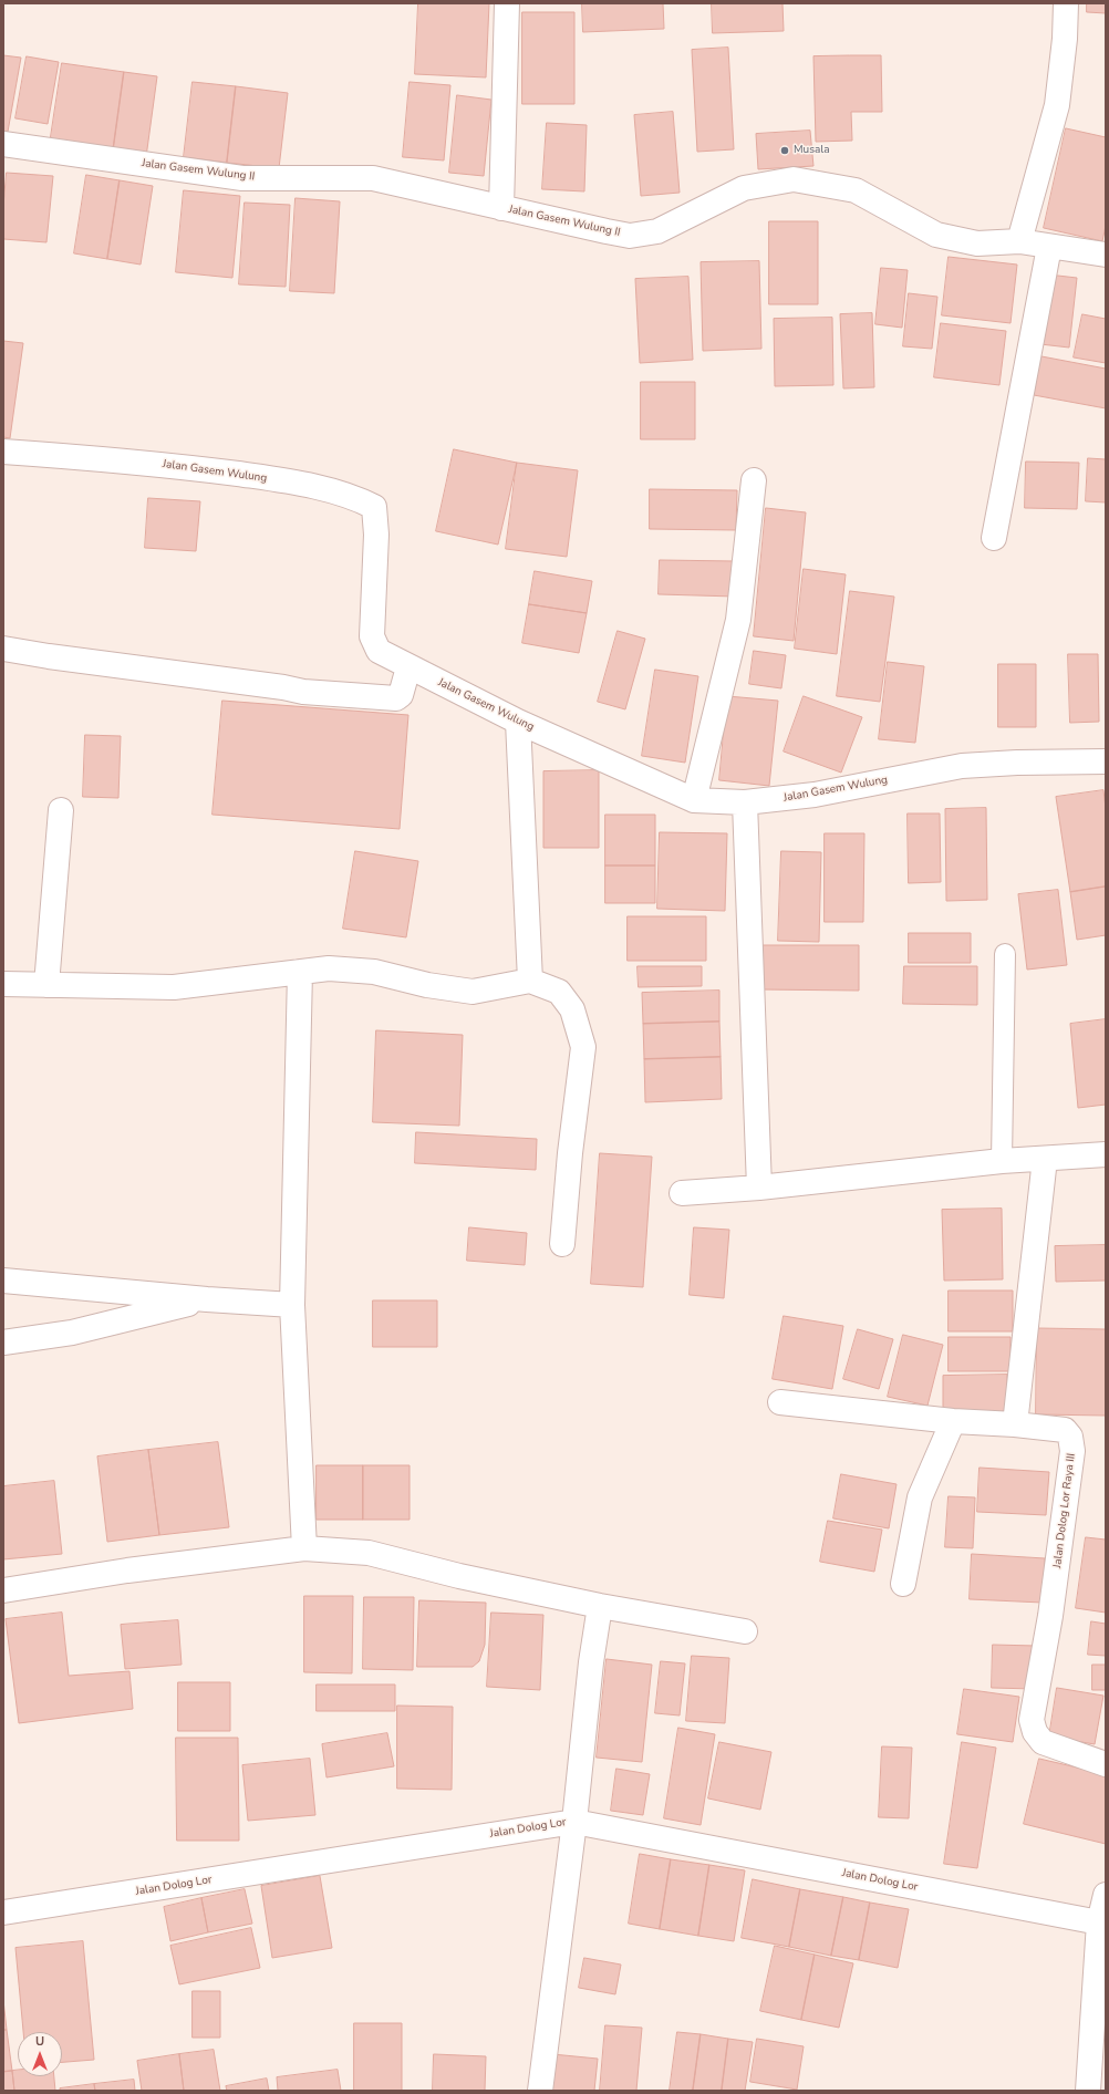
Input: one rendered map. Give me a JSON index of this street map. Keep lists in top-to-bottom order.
{
  "streets": {
    "street": [
      "Jalan Gasem Wulung II",
      "Jalan Gasem Wulung",
      "Jalan Dolog Lor Raya III",
      "Jalan Dolog Lor"
    ]
  },
  "places": ["Musala"],
  "north": "top"
}
